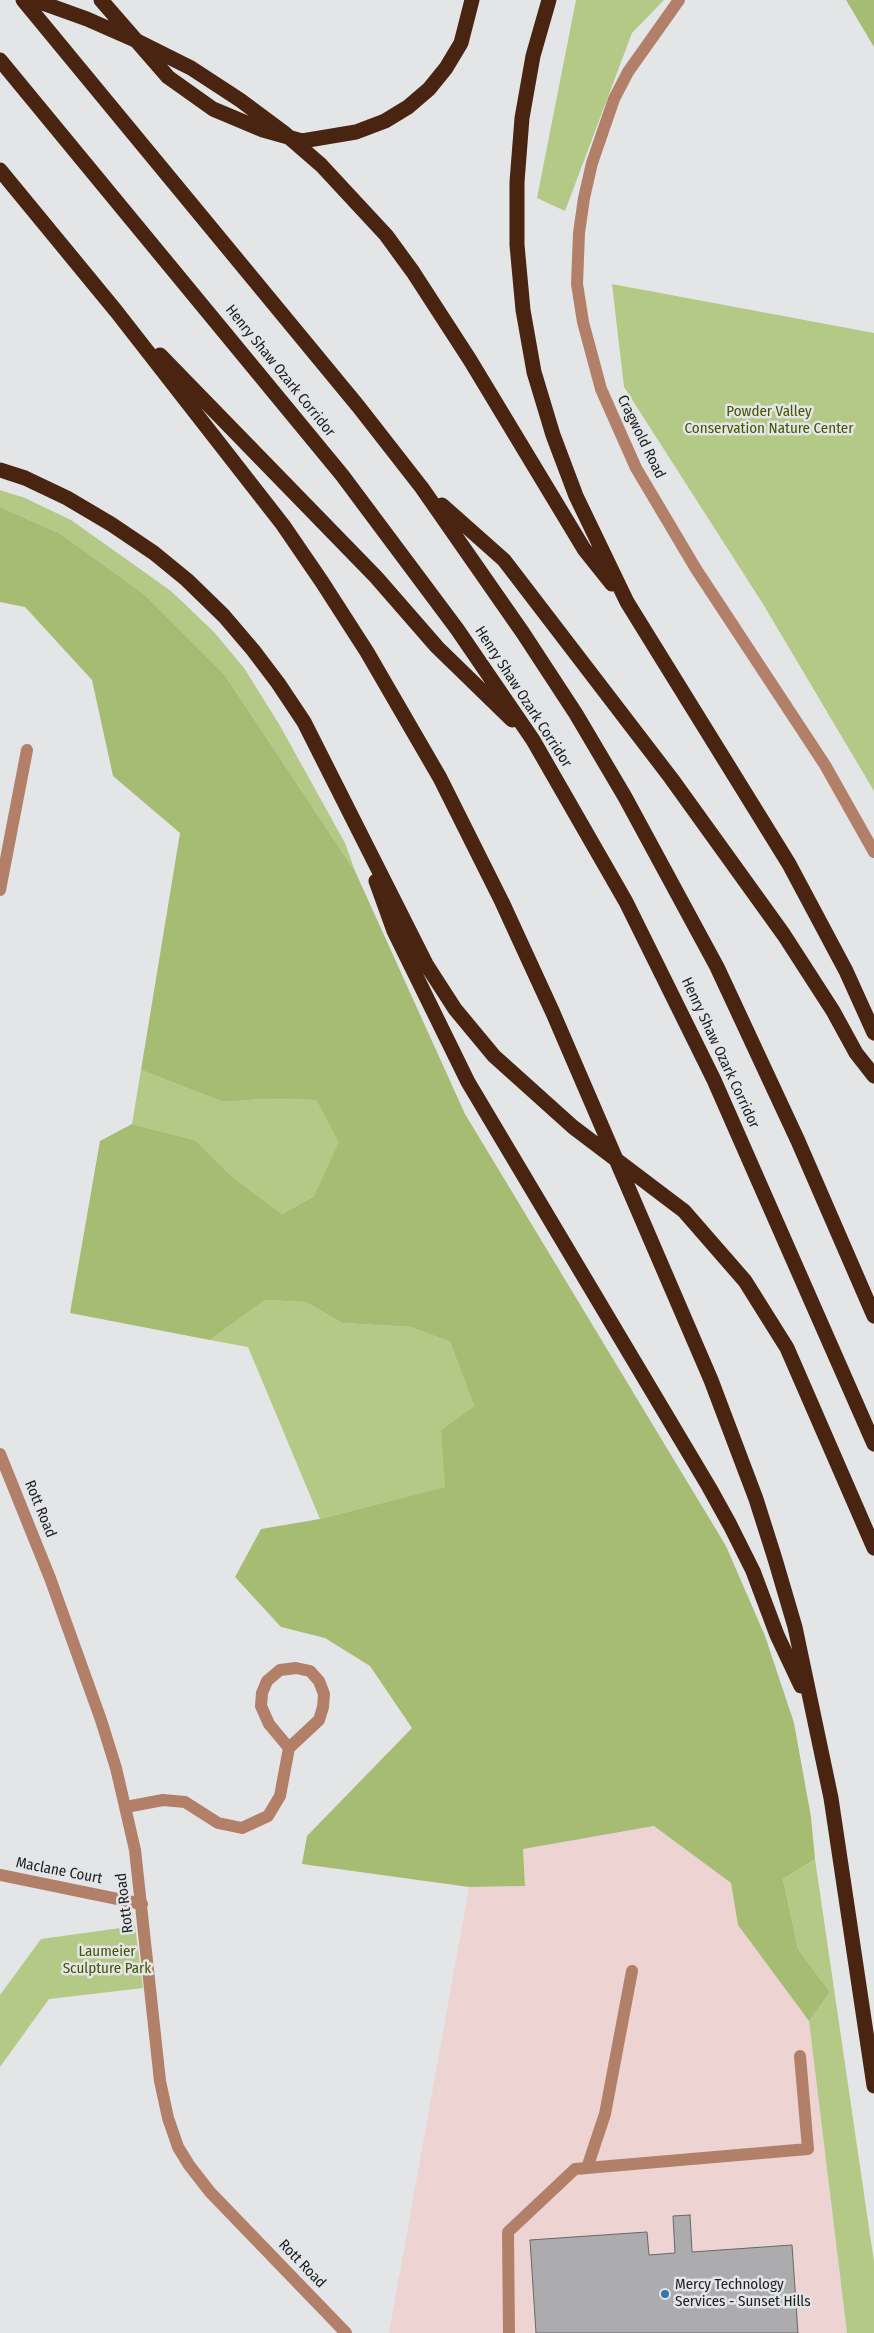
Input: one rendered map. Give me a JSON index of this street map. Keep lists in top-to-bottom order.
{
  "streets": {
    "highway": ["Henry Shaw Ozark Corridor"],
    "street": ["Cragwold Road", "Rott Road", "Maclane Court"]
  },
  "crossings": [
    ["Rott Road", "Maclane Court"]
  ],
  "parks": ["Powder Valley Conservation Nature Center", "Laumeier Sculpture Park"],
  "places": ["Mercy Technology Services - Sunset Hills"]
}
